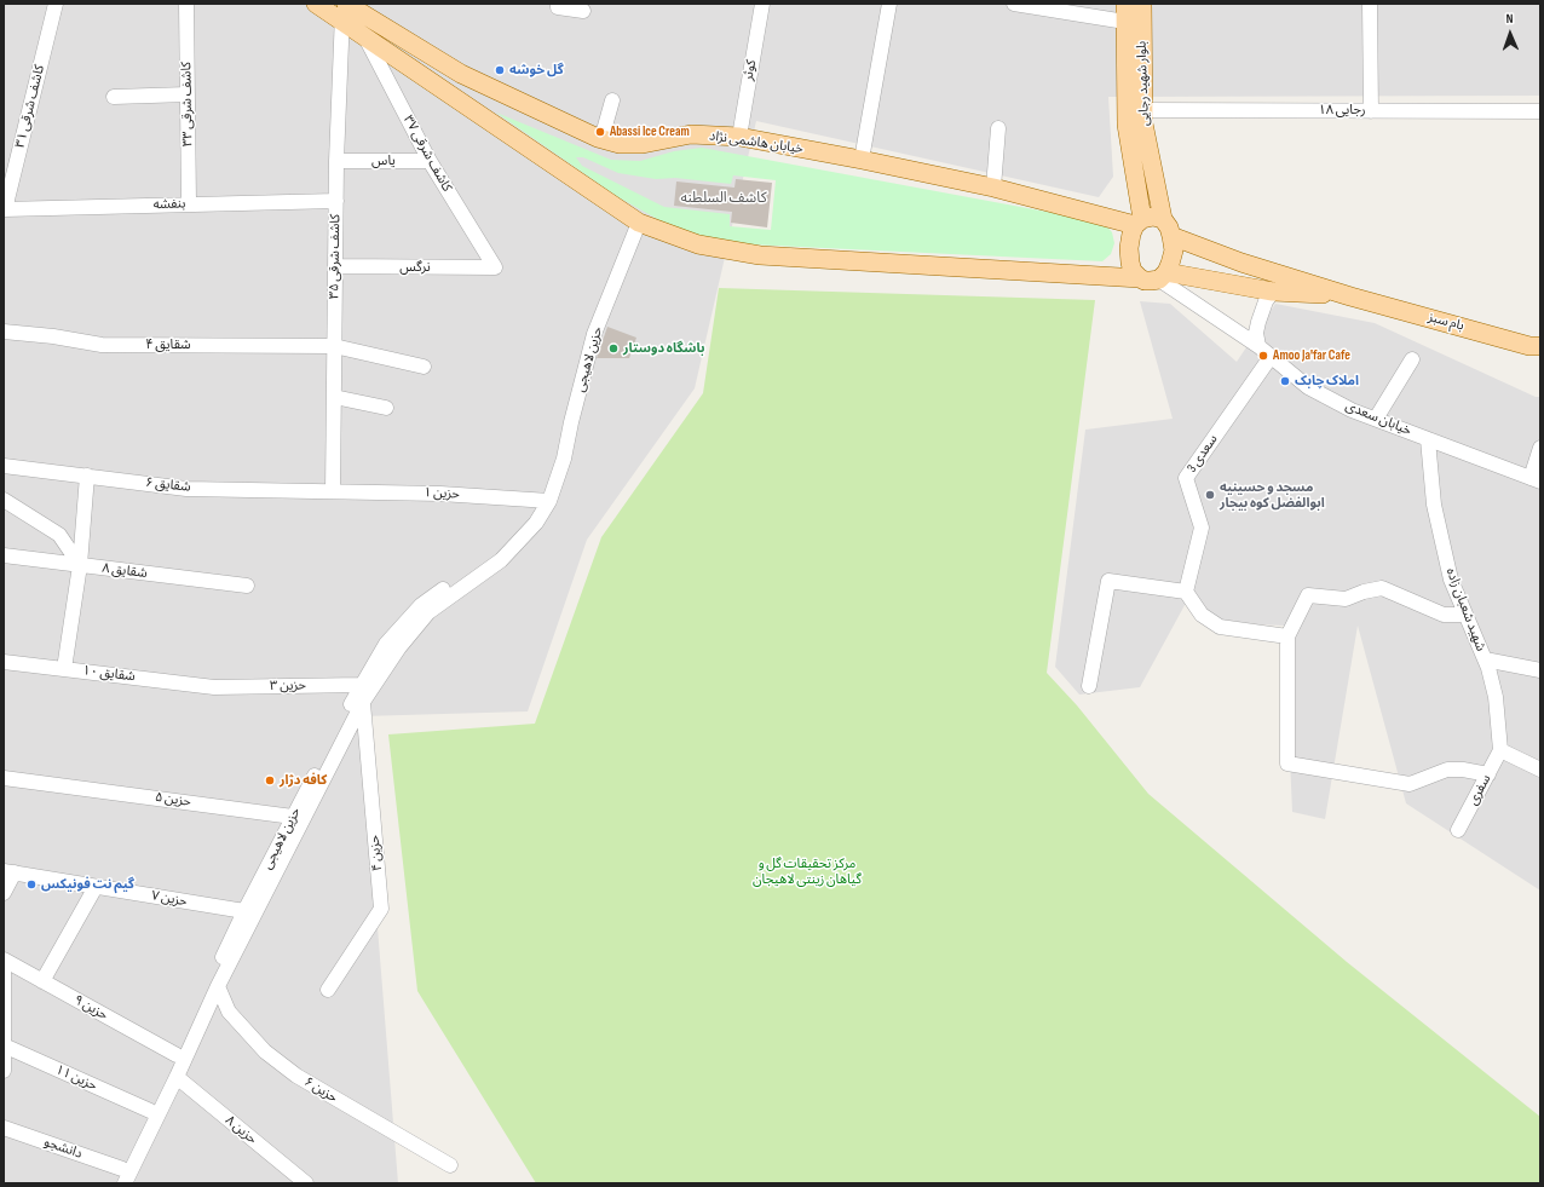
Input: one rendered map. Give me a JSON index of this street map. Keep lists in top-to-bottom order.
{
  "streets": {
    "main road": ["بلوار شهید رجایی", "خیابان هاشمی نژاد", "بام سبز"],
    "street": [
      "کوثر",
      "کاشف شرقی ۳۳",
      "کاشف شرقی ۳۱",
      "رجایی ۱۸",
      "کاشف شرقی ۳۷",
      "یاس",
      "بنفشه",
      "کاشف شرقی ۳۵",
      "نرگس",
      "شقایق ۴",
      "حزین لاهیجی",
      "خیابان سعدی",
      "سعدی 3",
      "شقایق ۶",
      "حزین ۱",
      "شقایق ۸",
      "شهید شعبان زاده",
      "شقایق ۱۰",
      "حزین ۳",
      "سفری",
      "حزین ۵",
      "حزین ۴",
      "حزین ۷",
      "حزین ۹",
      "حزین ۱۱",
      "حزین ۶",
      "حزین ۸",
      "دانشجو"
    ]
  },
  "crossings": [
    ["کوثر", "خیابان هاشمی نژاد"],
    ["بلوار شهید رجایی", "رجایی ۱۸"],
    ["بلوار شهید رجایی", "خیابان هاشمی نژاد"],
    ["بلوار شهید رجایی", "خیابان سعدی"],
    ["کاشف شرقی ۳۳", "بنفشه"],
    ["کاشف شرقی ۳۱", "بنفشه"],
    ["خیابان هاشمی نژاد", "کاشف شرقی ۳۵"],
    ["خیابان هاشمی نژاد", "خیابان سعدی"],
    ["کاشف شرقی ۳۷", "یاس"],
    ["کاشف شرقی ۳۷", "نرگس"],
    ["یاس", "کاشف شرقی ۳۵"],
    ["بنفشه", "کاشف شرقی ۳۵"],
    ["کاشف شرقی ۳۵", "نرگس"],
    ["کاشف شرقی ۳۵", "شقایق ۴"],
    ["کاشف شرقی ۳۵", "شقایق ۶"],
    ["کاشف شرقی ۳۵", "حزین ۱"],
    ["حزین لاهیجی", "حزین ۱"],
    ["حزین لاهیجی", "حزین ۳"],
    ["حزین لاهیجی", "حزین ۵"],
    ["حزین لاهیجی", "حزین ۴"],
    ["حزین لاهیجی", "حزین ۷"],
    ["حزین لاهیجی", "حزین ۹"],
    ["حزین لاهیجی", "حزین ۱۱"],
    ["حزین لاهیجی", "حزین ۶"],
    ["حزین لاهیجی", "حزین ۸"],
    ["حزین لاهیجی", "دانشجو"],
    ["خیابان سعدی", "سعدی 3"],
    ["خیابان سعدی", "شهید شعبان زاده"],
    ["شقایق ۶", "حزین ۱"],
    ["شهید شعبان زاده", "سفری"],
    ["شقایق ۱۰", "حزین ۳"]
  ],
  "districts": ["کاشف السلطنه"],
  "parks": ["مرکز تحقیقات گل و گیاهان زینتی لاهیجان"],
  "places": [
    "گل خوشه",
    "Abassi Ice Cream",
    "باشگاه دوستار",
    "Amoo Ja'far Cafe",
    "املاک چابک",
    "مسجد و حسینیه ابوالفضل کوه بیجار",
    "کافه دژار",
    "گیم نت فونیکس"
  ],
  "north": "top"
}
